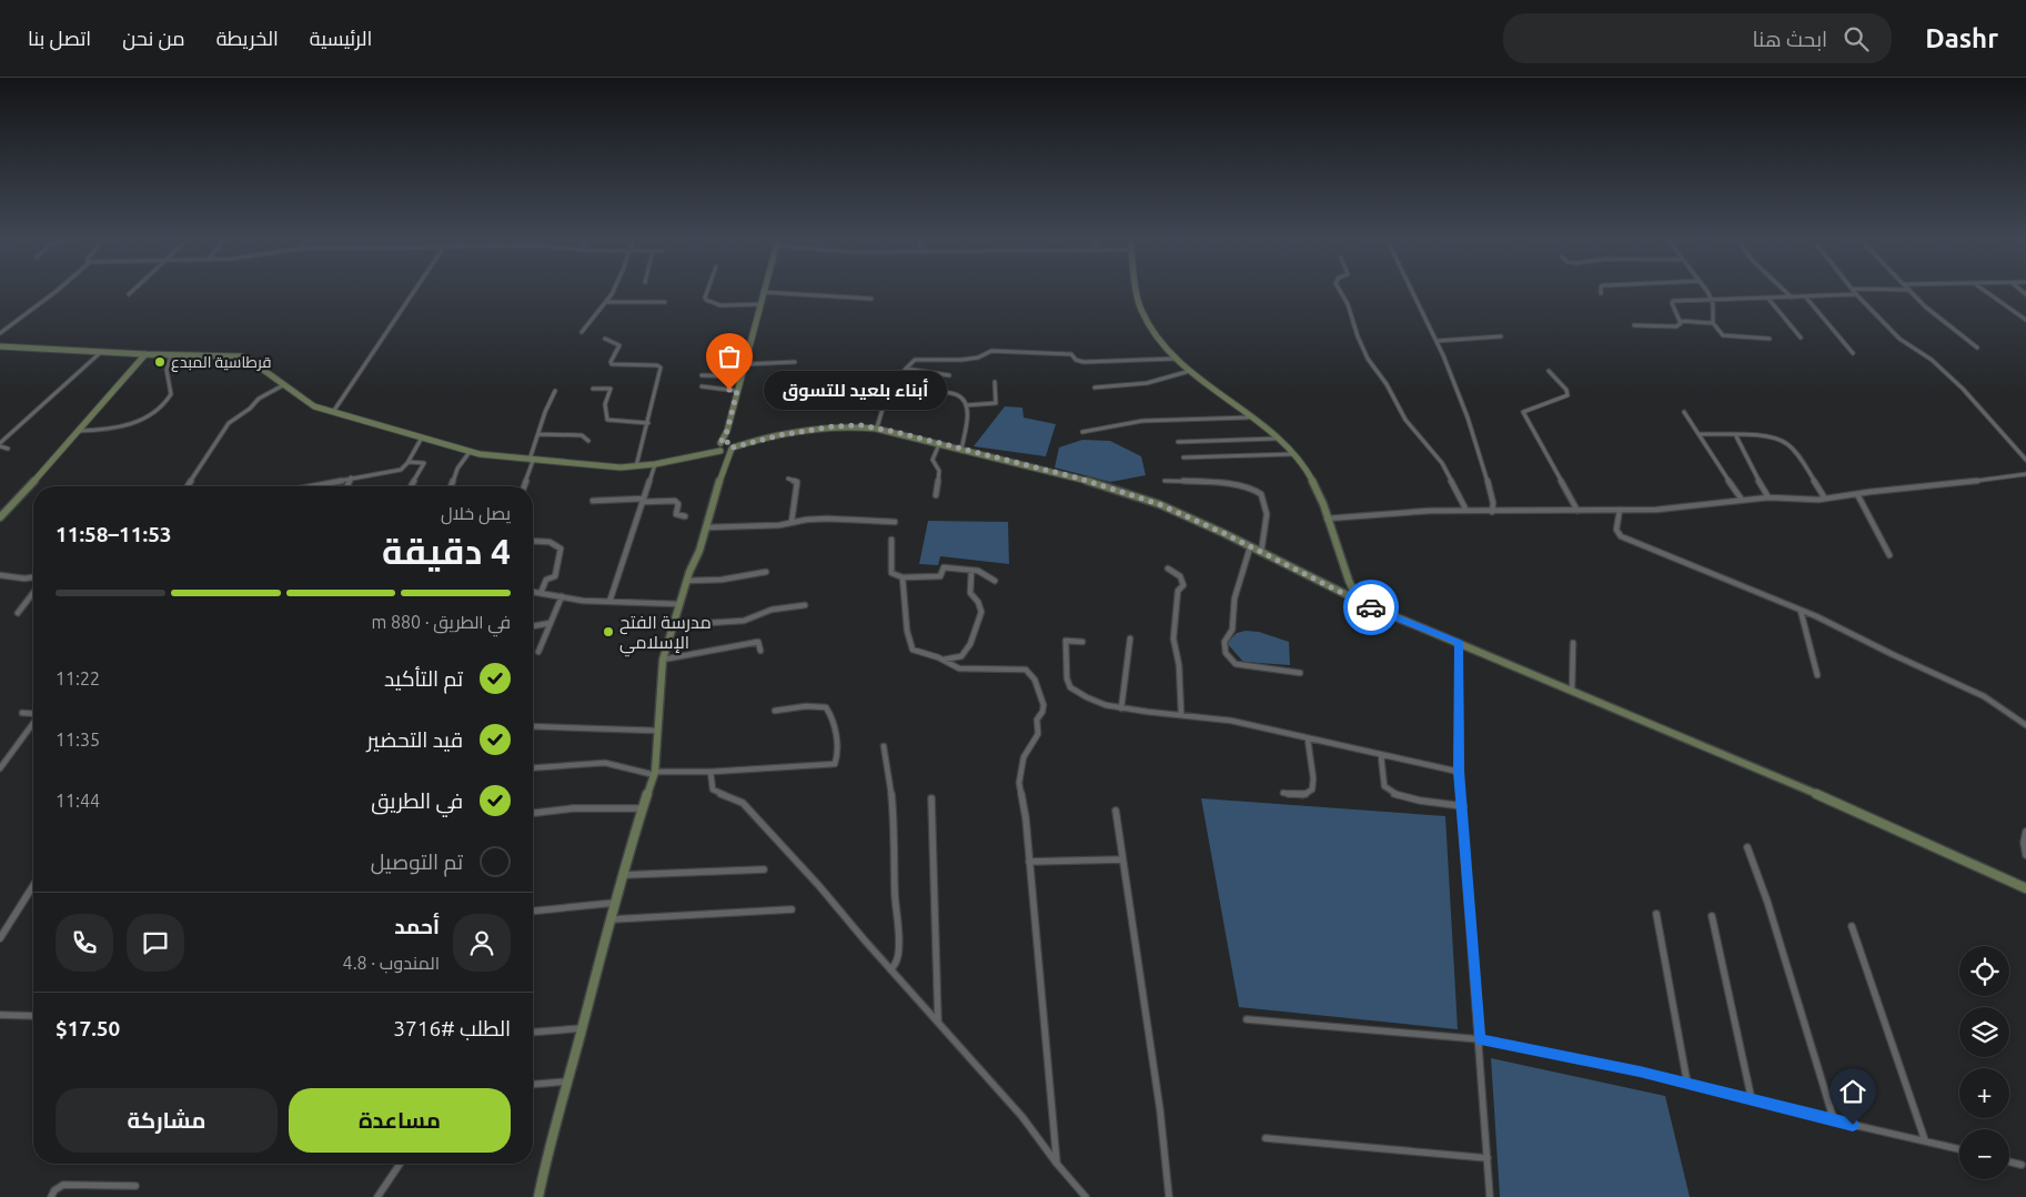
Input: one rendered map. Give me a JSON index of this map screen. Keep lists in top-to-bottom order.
{
  "places": ["قرطاسية المبدع", "أبناء بلعيد للتسوق", "مدرسة الفتح الإسلامي"],
  "page": {
    "header": "Dashr",
    "search": "ابحث هنا",
    "nav": [
      "الرئيسية",
      "الخريطة",
      "من نحن",
      "اتصل بنا"
    ],
    "bubble": "أبناء بلعيد للتسوق",
    "heading": ["4 دقيقة", "يصل خلال", "11:53–11:58"],
    "panel": [
      "أحمد",
      "المندوب · 4.8",
      "الطلب #3716",
      "$17.50"
    ],
    "bar": "في الطريق · 880 m",
    "list": [
      ["تم التأكيد", "11:22"],
      ["قيد التحضير", "11:35"],
      ["في الطريق", "11:44"],
      "تم التوصيل"
    ],
    "map_buttons": ["+", "−"],
    "buttons": ["مساعدة", "مشاركة"]
  }
}
